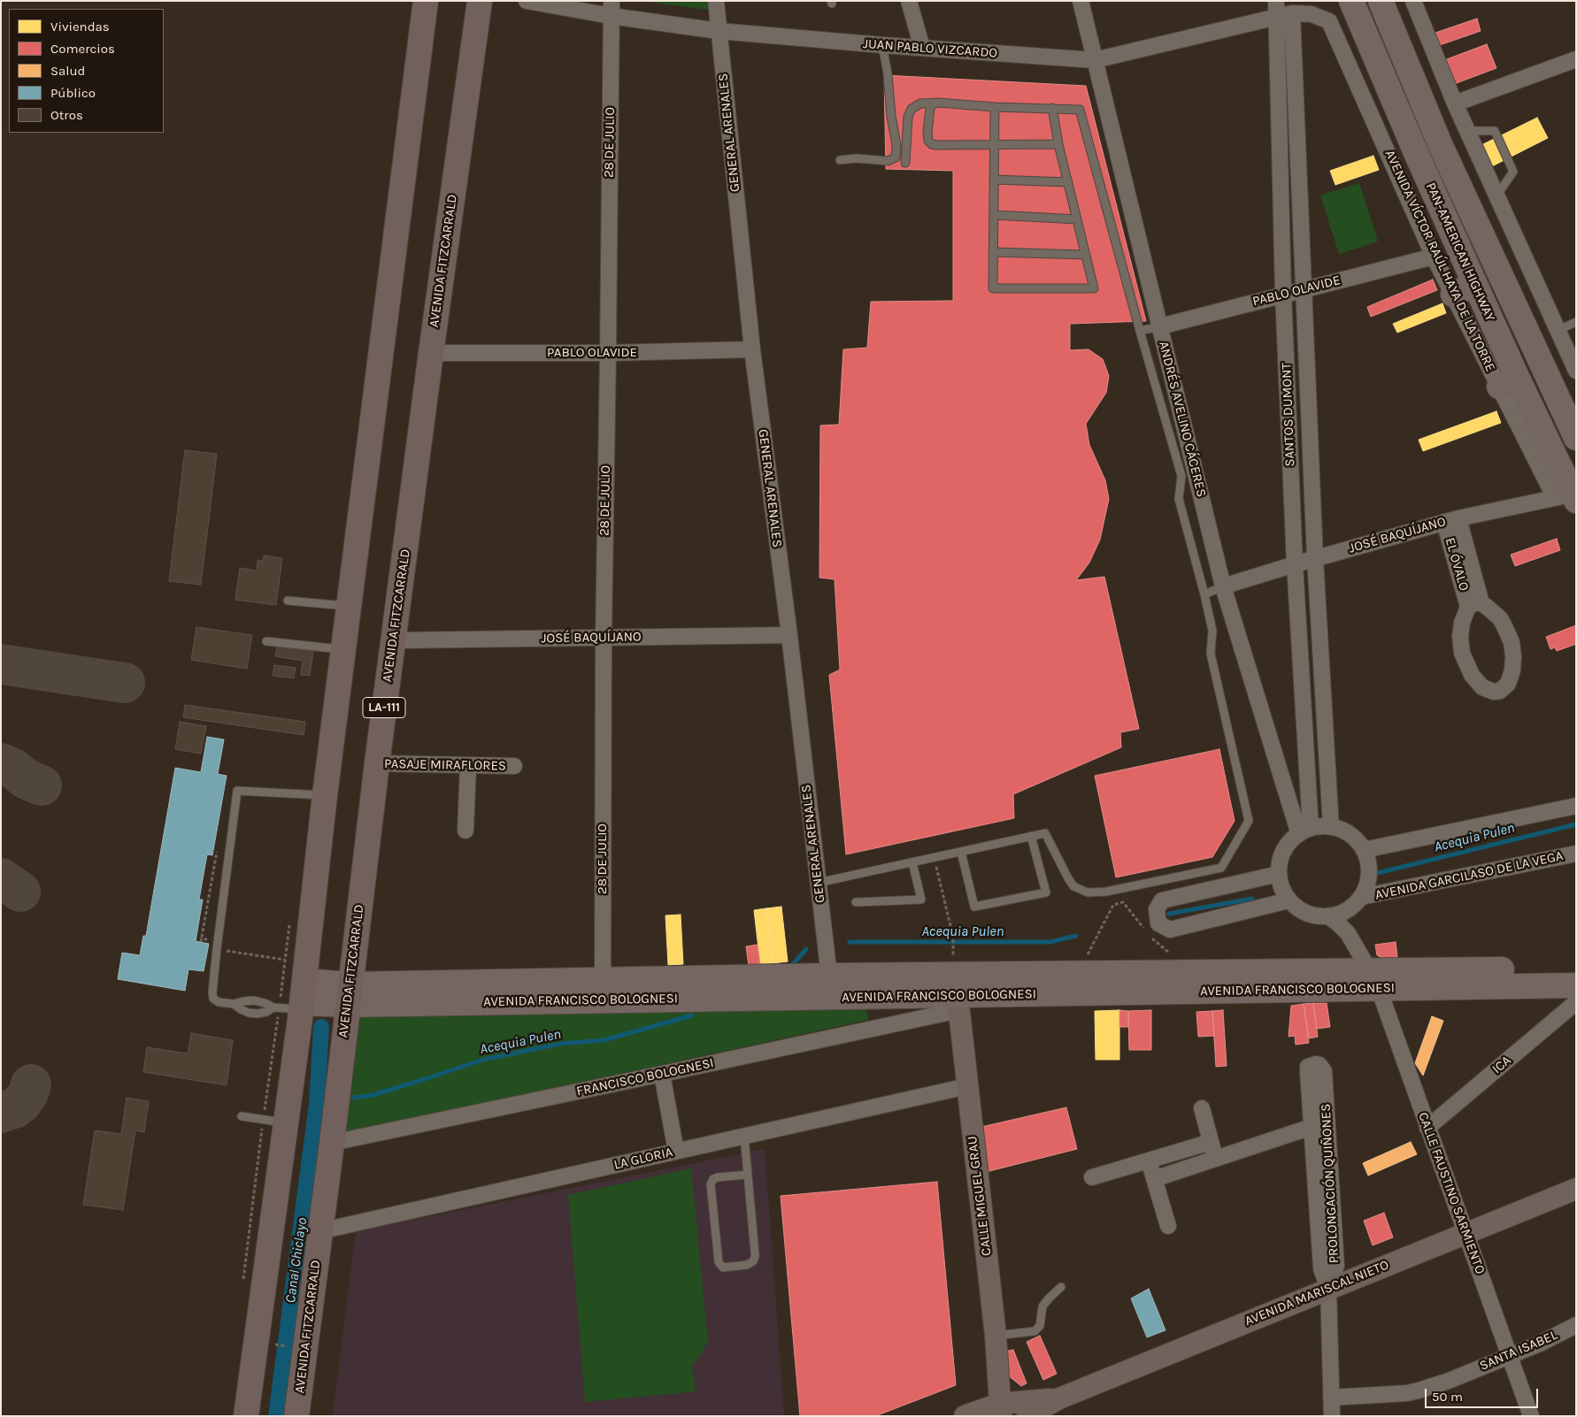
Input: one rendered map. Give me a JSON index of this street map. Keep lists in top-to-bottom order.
{
  "streets": {
    "highway": ["AVENIDA FITZCARRALD", "LA-111"],
    "main road": [
      "PAN-AMERICAN HIGHWAY",
      "AVENIDA FRANCISCO BOLOGNESI",
      "CALLE MIGUEL GRAU",
      "AVENIDA MARISCAL NIETO"
    ],
    "street": [
      "JUAN PABLO VIZCARDO",
      "GENERAL ARENALES",
      "28 DE JULIO",
      "AVENIDA VÍCTOR RAÚL HAYA DE LA TORRE",
      "PABLO OLAVIDE",
      "SANTOS DUMONT",
      "ANDRÉS AVELINO CÁCERES",
      "JOSÉ BAQUÍJANO",
      "EL ÓVALO",
      "PASAJE MIRAFLORES",
      "AVENIDA GARCILASO DE LA VEGA",
      "ICA",
      "FRANCISCO BOLOGNESI",
      "LA GLORIA",
      "PROLONGACIÓN QUIÑONES",
      "CALLE FAUSTINO SARMIENTO",
      "SANTA ISABEL"
    ]
  },
  "crossings": [
    ["JUAN PABLO VIZCARDO", "GENERAL ARENALES"],
    ["JUAN PABLO VIZCARDO", "28 DE JULIO"],
    ["JUAN PABLO VIZCARDO", "AVENIDA VÍCTOR RAÚL HAYA DE LA TORRE"],
    ["JUAN PABLO VIZCARDO", "SANTOS DUMONT"],
    ["JUAN PABLO VIZCARDO", "ANDRÉS AVELINO CÁCERES"],
    ["GENERAL ARENALES", "PABLO OLAVIDE"],
    ["GENERAL ARENALES", "JOSÉ BAQUÍJANO"],
    ["GENERAL ARENALES", "AVENIDA FRANCISCO BOLOGNESI"],
    ["28 DE JULIO", "PABLO OLAVIDE"],
    ["28 DE JULIO", "JOSÉ BAQUÍJANO"],
    ["28 DE JULIO", "AVENIDA FRANCISCO BOLOGNESI"],
    ["PAN-AMERICAN HIGHWAY", "AVENIDA VÍCTOR RAÚL HAYA DE LA TORRE"],
    ["PAN-AMERICAN HIGHWAY", "JOSÉ BAQUÍJANO"],
    ["AVENIDA FITZCARRALD", "PABLO OLAVIDE"],
    ["AVENIDA FITZCARRALD", "JOSÉ BAQUÍJANO"],
    ["AVENIDA FITZCARRALD", "PASAJE MIRAFLORES"],
    ["AVENIDA FITZCARRALD", "AVENIDA FRANCISCO BOLOGNESI"],
    ["AVENIDA FITZCARRALD", "FRANCISCO BOLOGNESI"],
    ["AVENIDA FITZCARRALD", "LA GLORIA"],
    ["AVENIDA VÍCTOR RAÚL HAYA DE LA TORRE", "PABLO OLAVIDE"],
    ["PABLO OLAVIDE", "SANTOS DUMONT"],
    ["PABLO OLAVIDE", "ANDRÉS AVELINO CÁCERES"],
    ["SANTOS DUMONT", "ANDRÉS AVELINO CÁCERES"],
    ["SANTOS DUMONT", "JOSÉ BAQUÍJANO"],
    ["SANTOS DUMONT", "AVENIDA GARCILASO DE LA VEGA"],
    ["SANTOS DUMONT", "CALLE FAUSTINO SARMIENTO"],
    ["ANDRÉS AVELINO CÁCERES", "JOSÉ BAQUÍJANO"],
    ["ANDRÉS AVELINO CÁCERES", "AVENIDA GARCILASO DE LA VEGA"],
    ["ANDRÉS AVELINO CÁCERES", "CALLE FAUSTINO SARMIENTO"],
    ["JOSÉ BAQUÍJANO", "EL ÓVALO"],
    ["AVENIDA GARCILASO DE LA VEGA", "CALLE FAUSTINO SARMIENTO"],
    ["AVENIDA FRANCISCO BOLOGNESI", "FRANCISCO BOLOGNESI"],
    ["AVENIDA FRANCISCO BOLOGNESI", "CALLE FAUSTINO SARMIENTO"],
    ["AVENIDA FRANCISCO BOLOGNESI", "CALLE MIGUEL GRAU"],
    ["ICA", "CALLE FAUSTINO SARMIENTO"],
    ["FRANCISCO BOLOGNESI", "CALLE MIGUEL GRAU"],
    ["LA GLORIA", "CALLE MIGUEL GRAU"],
    ["PROLONGACIÓN QUIÑONES", "AVENIDA MARISCAL NIETO"],
    ["CALLE FAUSTINO SARMIENTO", "AVENIDA MARISCAL NIETO"],
    ["CALLE FAUSTINO SARMIENTO", "SANTA ISABEL"],
    ["CALLE MIGUEL GRAU", "AVENIDA MARISCAL NIETO"]
  ],
  "water": ["Acequia Pulen", "Canal Chiclayo"],
  "legend": [
    "Viviendas",
    "Comercios",
    "Salud",
    "Público",
    "Otros"
  ],
  "scale_bar": "50 m"
}
